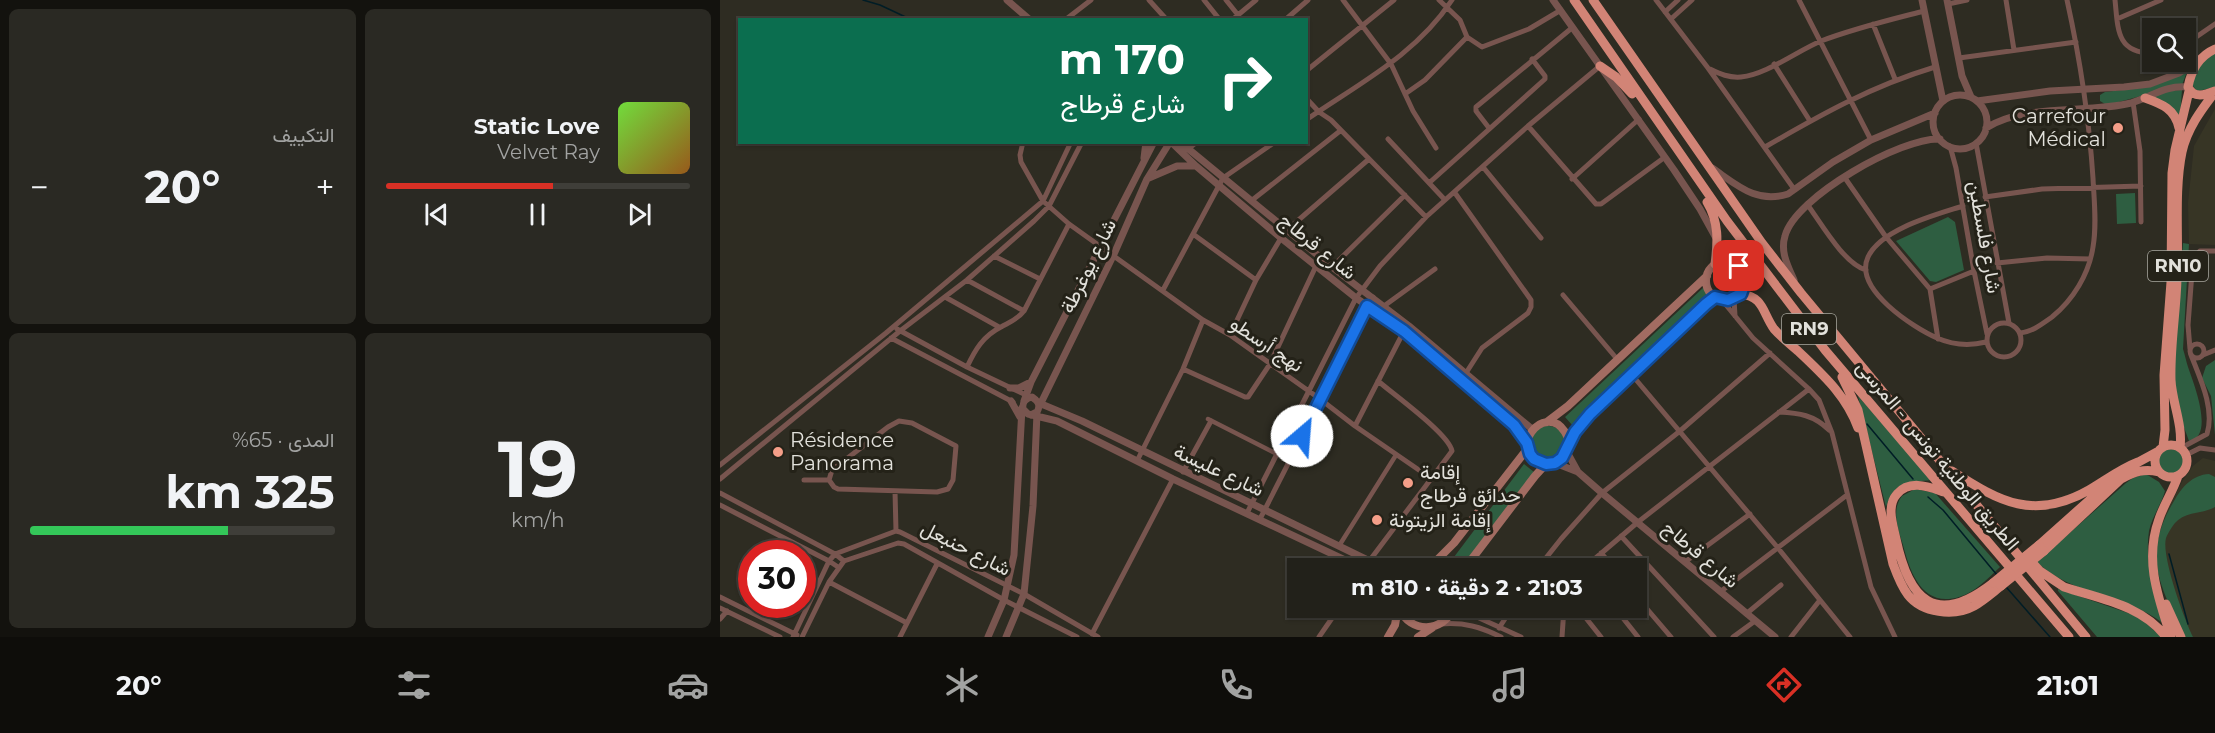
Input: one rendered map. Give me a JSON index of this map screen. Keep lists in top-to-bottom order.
{
  "streets": {
    "highway": ["RN10", "RN9", "الطريق الوطنية تونس - المرسى"],
    "street": [
      "شارع فلسطين",
      "شارع قرطاج",
      "شارع يوغرطة",
      "نهج أرسطو",
      "شارع عليسة",
      "شارع حنبعل"
    ]
  },
  "crossings": [
    ["شارع يوغرطة", "نهج أرسطو"],
    ["شارع يوغرطة", "شارع عليسة"],
    ["شارع يوغرطة", "شارع حنبعل"]
  ],
  "places": [
    "Carrefour Médical",
    "Résidence Panorama",
    "إقامة حدائق قرطاج",
    "إقامة الزيتونة"
  ],
  "page": {
    "tile": [
      "التكييف",
      ["19", "km/h"],
      ["المدى · 65%", "325 km"]
    ],
    "turn": ["170 m", "شارع قرطاج"],
    "song": ["Static Love", "Velvet Ray"],
    "heat": ["−", "20°", "+"],
    "limit": "30",
    "trip": "21:03 · 2 دقيقة · 810 m",
    "tabs": ["21:01", "20°"]
  }
}
